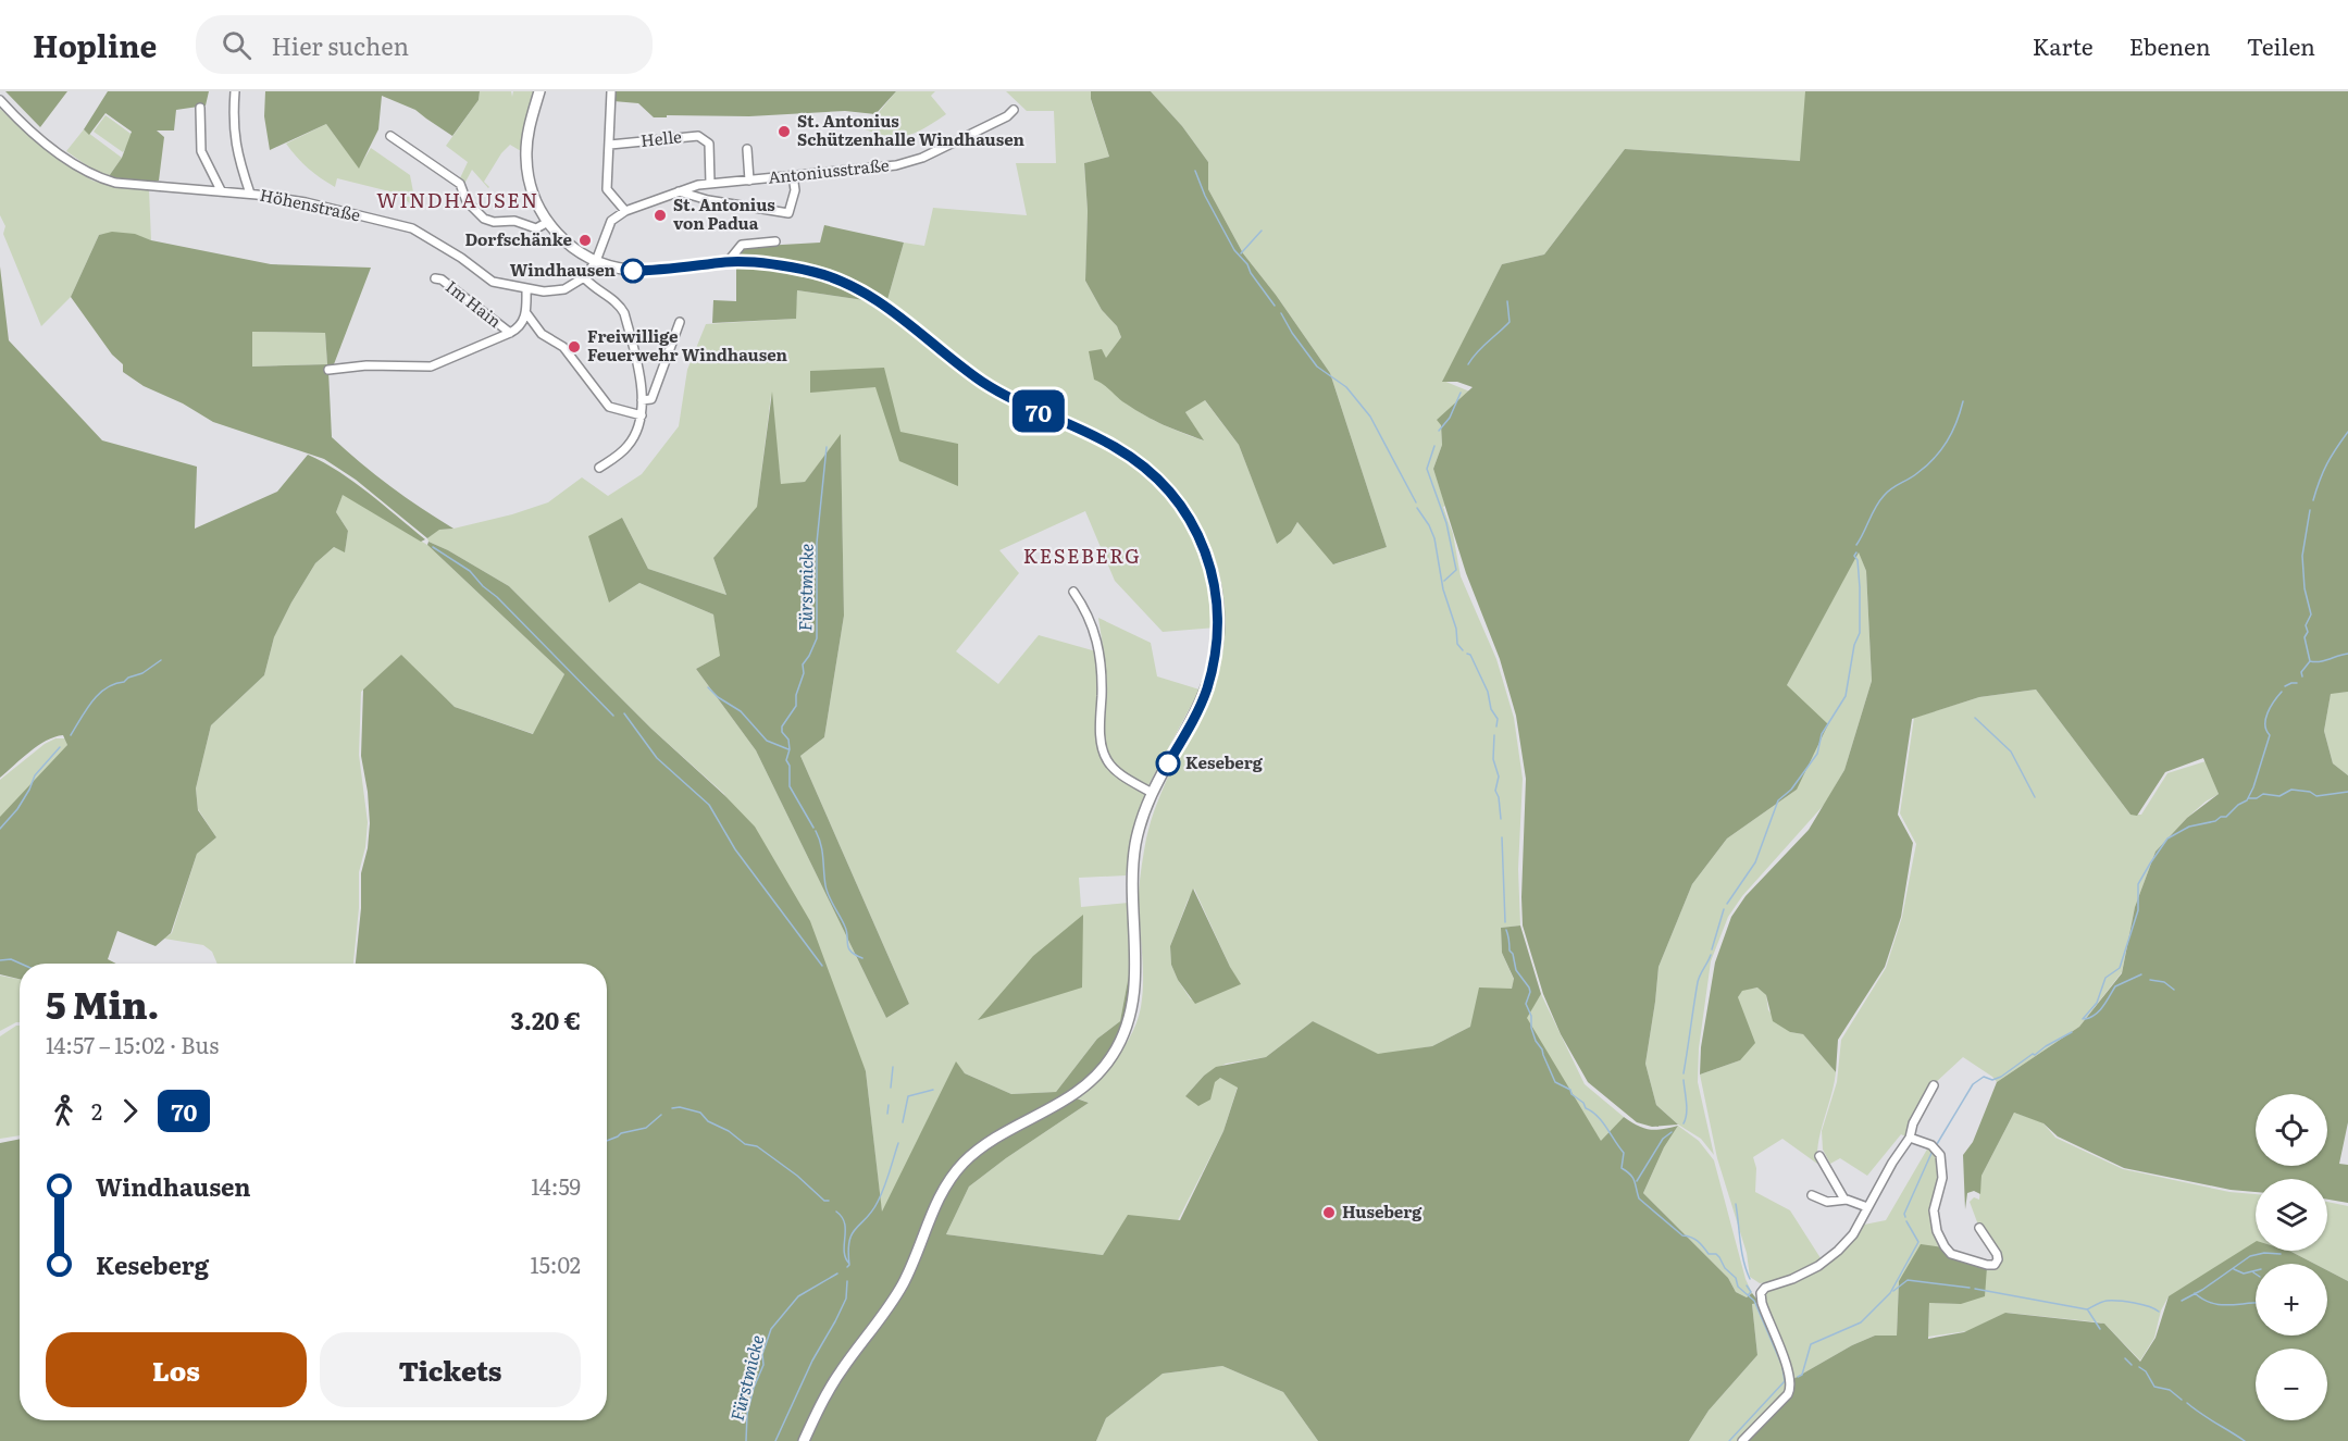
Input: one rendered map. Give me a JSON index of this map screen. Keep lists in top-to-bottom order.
{
  "streets": {
    "street": [
      "Helle",
      "Antoniusstraße",
      "Höhenstraße",
      "Im Hain"
    ]
  },
  "crossings": [
    ["Helle", "Antoniusstraße"]
  ],
  "districts": ["WINDHAUSEN", "KESEBERG"],
  "water": ["Fürstmicke"],
  "places": [
    "St. Antonius Schützenhalle Windhausen",
    "St. Antonius von Padua",
    "Dorfschänke",
    "Windhausen",
    "Freiwillige Feuerwehr Windhausen",
    "Keseberg",
    "Huseberg"
  ],
  "lines": ["bus line 70"],
  "page": {
    "header": "Hopline",
    "search": "Hier suchen",
    "nav": ["Karte", "Ebenen", "Teilen"],
    "on_map": "70",
    "heading": ["5 Min.", "14:57 – 15:02 · Bus", "3.20 €"],
    "legs": ["2", "70"],
    "map_buttons": ["+", "−"],
    "list": [
      {
        "name": "Windhausen",
        "value": "14:59"
      },
      {
        "name": "Keseberg",
        "value": "15:02"
      }
    ],
    "buttons": ["Los", "Tickets"]
  }
}
